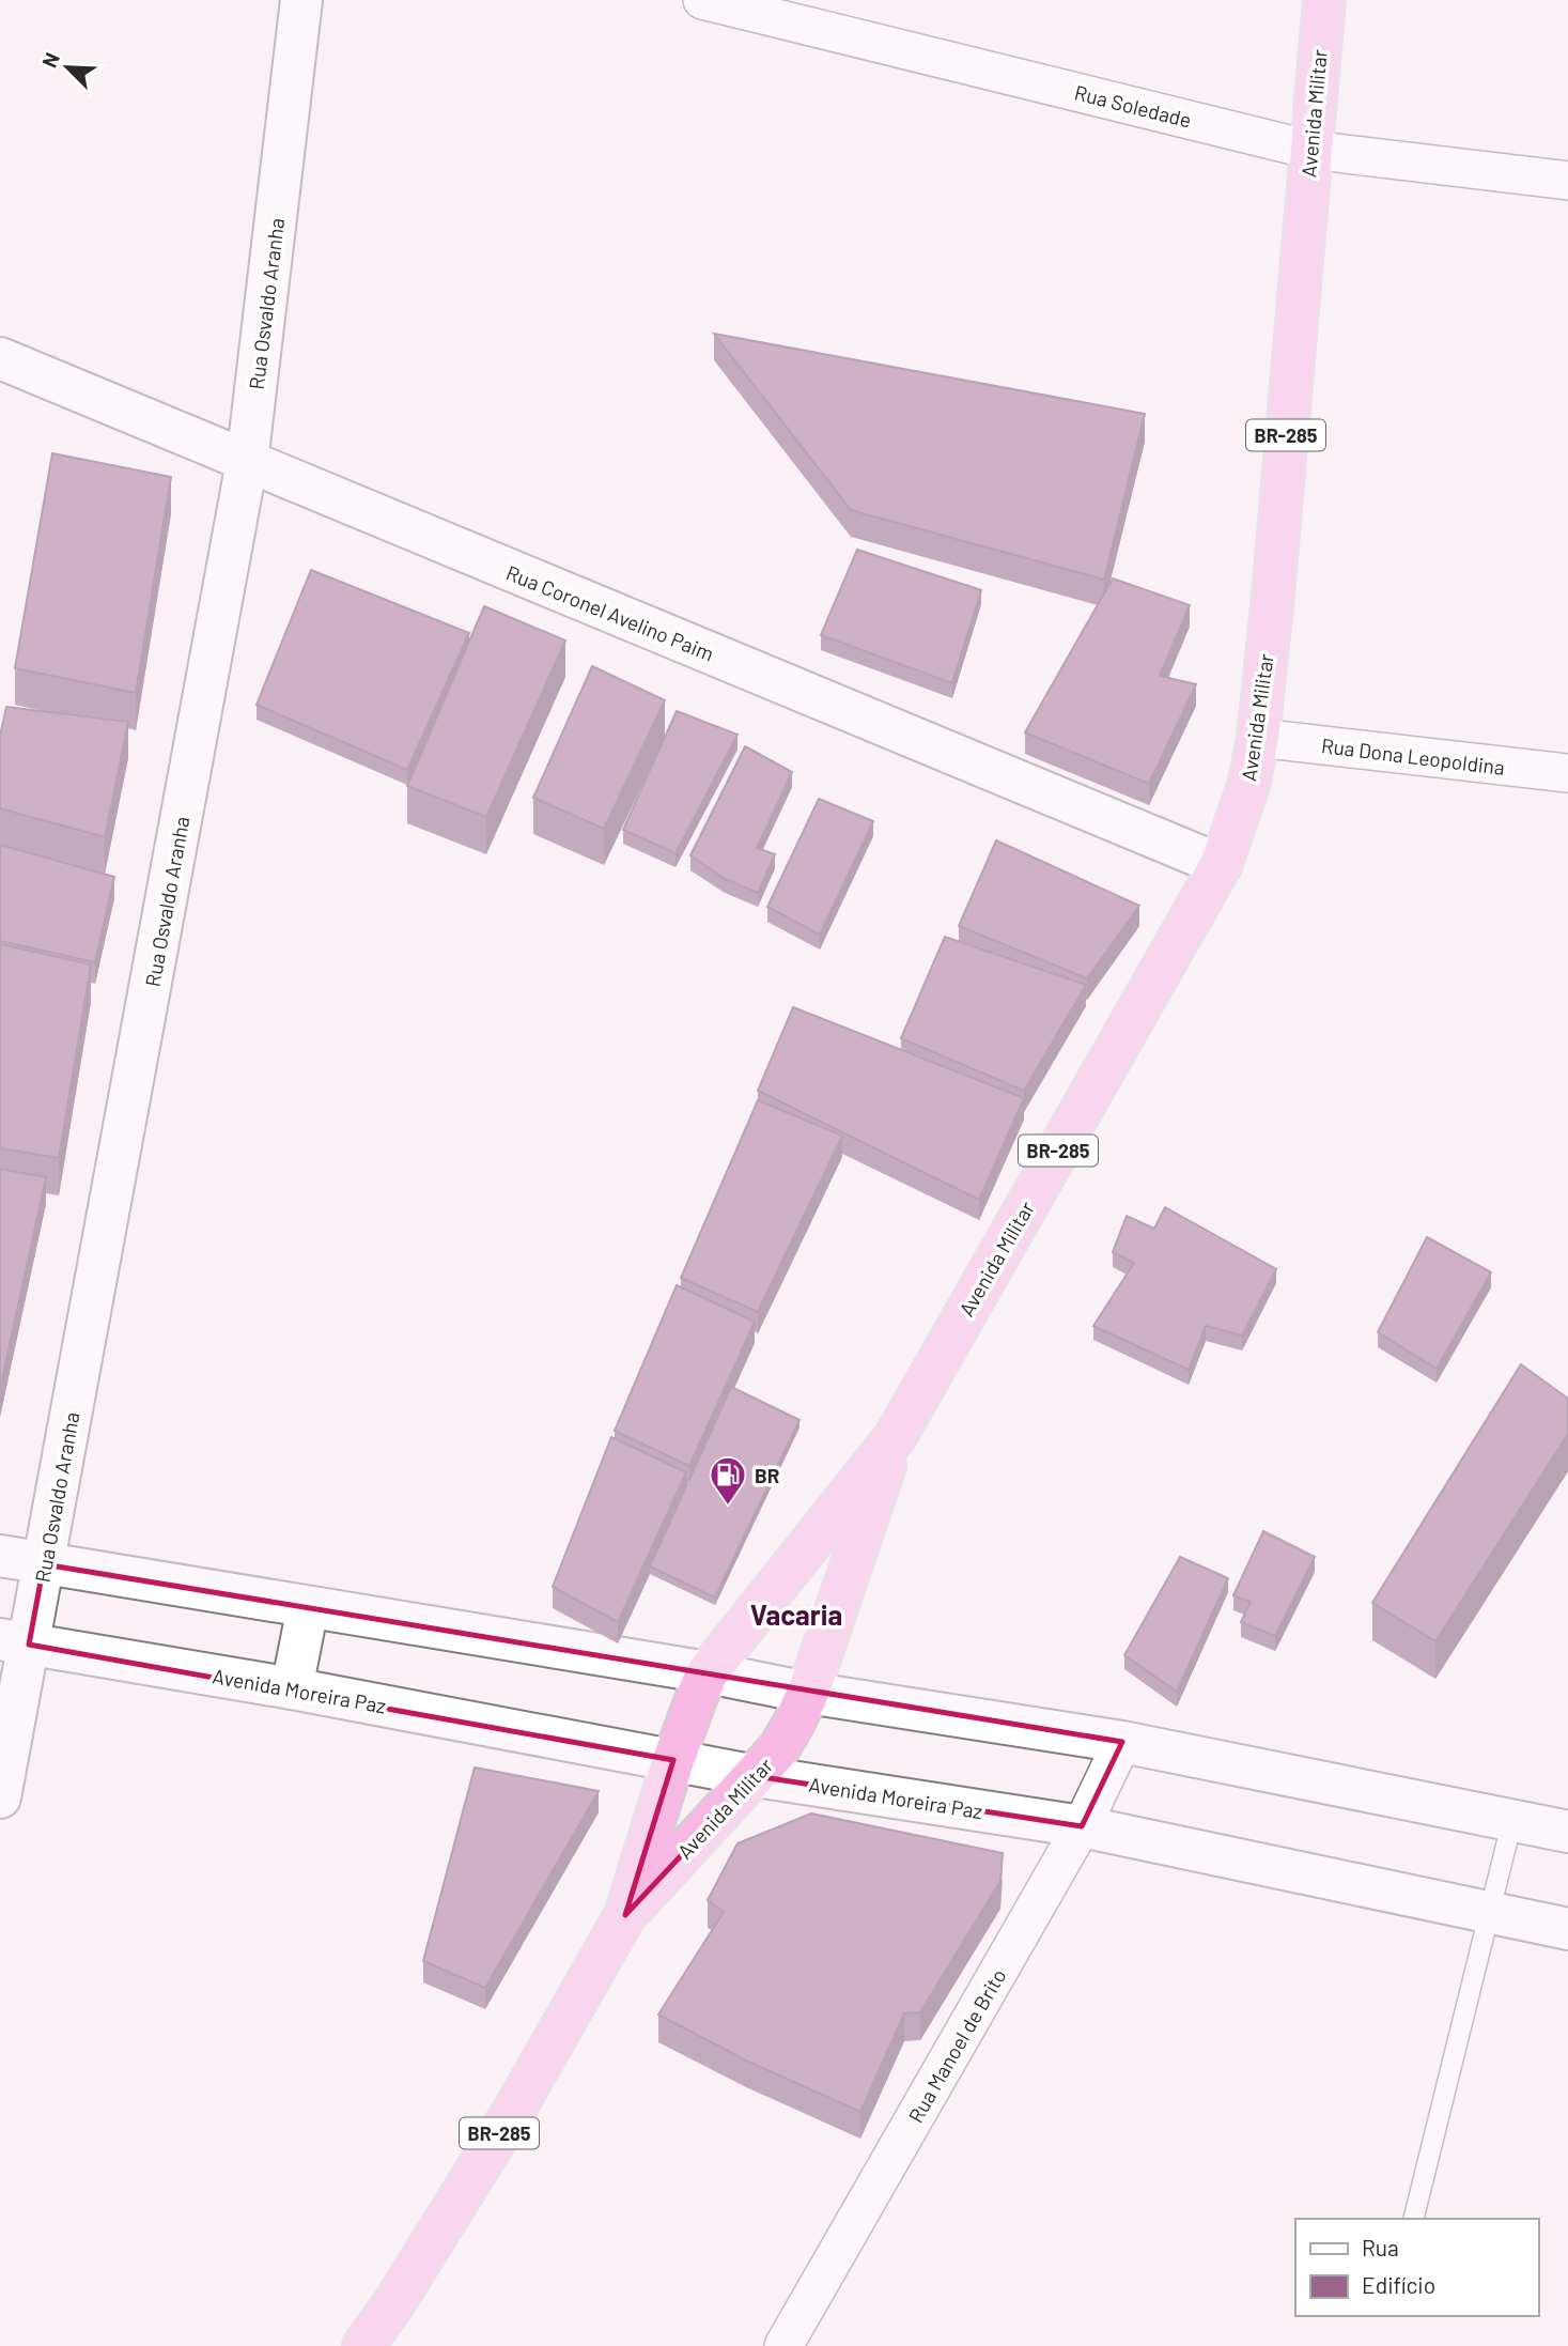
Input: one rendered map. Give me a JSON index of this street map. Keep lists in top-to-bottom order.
{
  "streets": {
    "highway": ["Avenida Militar", "BR-285"],
    "main road": ["Rua Osvaldo Aranha", "Rua Coronel Avelino Paim", "Avenida Moreira Paz"],
    "street": ["Rua Soledade", "Rua Dona Leopoldina", "Rua Manoel de Brito"]
  },
  "crossings": [
    ["Rua Soledade", "Avenida Militar"],
    ["Avenida Militar", "Rua Coronel Avelino Paim"],
    ["Avenida Militar", "Rua Dona Leopoldina"],
    ["Avenida Militar", "Avenida Moreira Paz"],
    ["Rua Osvaldo Aranha", "Rua Coronel Avelino Paim"],
    ["Rua Osvaldo Aranha", "Avenida Moreira Paz"],
    ["Avenida Moreira Paz", "Rua Manoel de Brito"]
  ],
  "districts": ["Vacaria"],
  "places": {
    "fuel station": ["BR"]
  },
  "legend": ["Rua", "Edifício"],
  "north": "top left"
}
